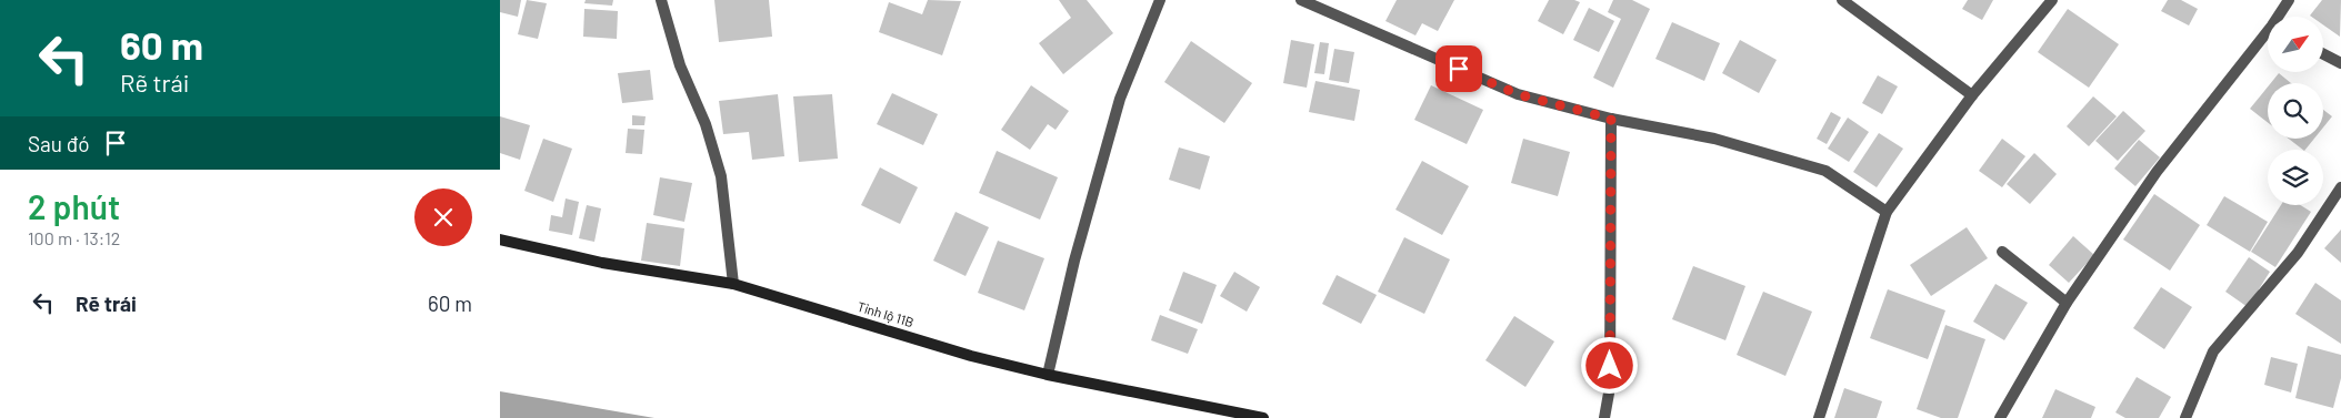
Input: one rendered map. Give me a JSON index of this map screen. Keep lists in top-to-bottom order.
{
  "streets": {
    "main road": ["Tỉnh lộ 11B"]
  },
  "north": "top right",
  "page": {
    "turn": ["60 m", "Rẽ trái"],
    "then": "Sau đó",
    "heading": ["2 phút", "100 m · 13:12"],
    "list": [
      {
        "name": "Rẽ trái",
        "value": "60 m"
      }
    ]
  }
}
